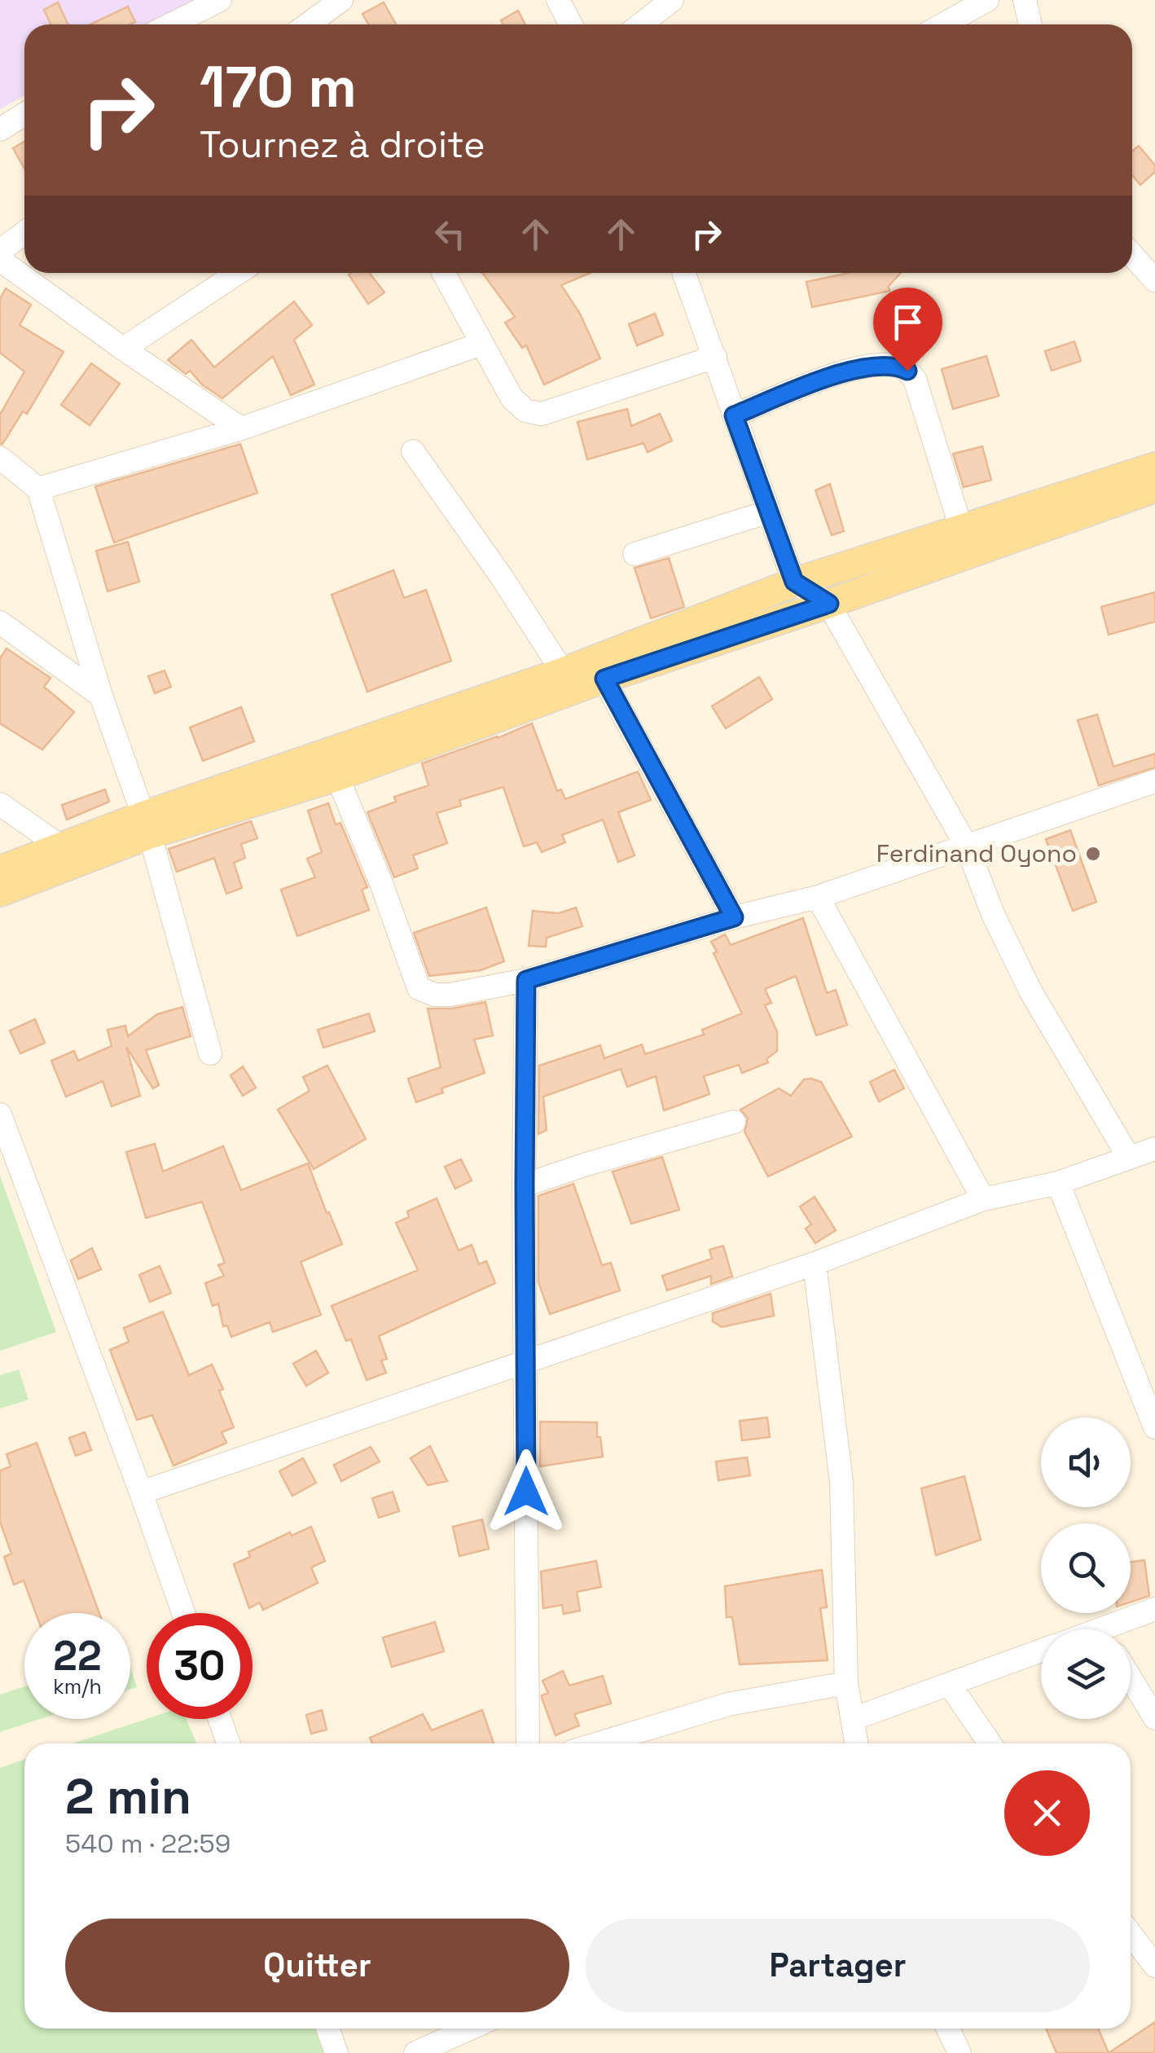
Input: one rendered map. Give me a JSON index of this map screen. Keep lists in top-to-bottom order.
{
  "places": ["Ferdinand Oyono"],
  "page": {
    "turn": ["170 m", "Tournez à droite"],
    "speed": "22 km/h",
    "limit": "30",
    "heading": ["2 min", "540 m · 22:59"],
    "buttons": ["Quitter", "Partager"]
  }
}
